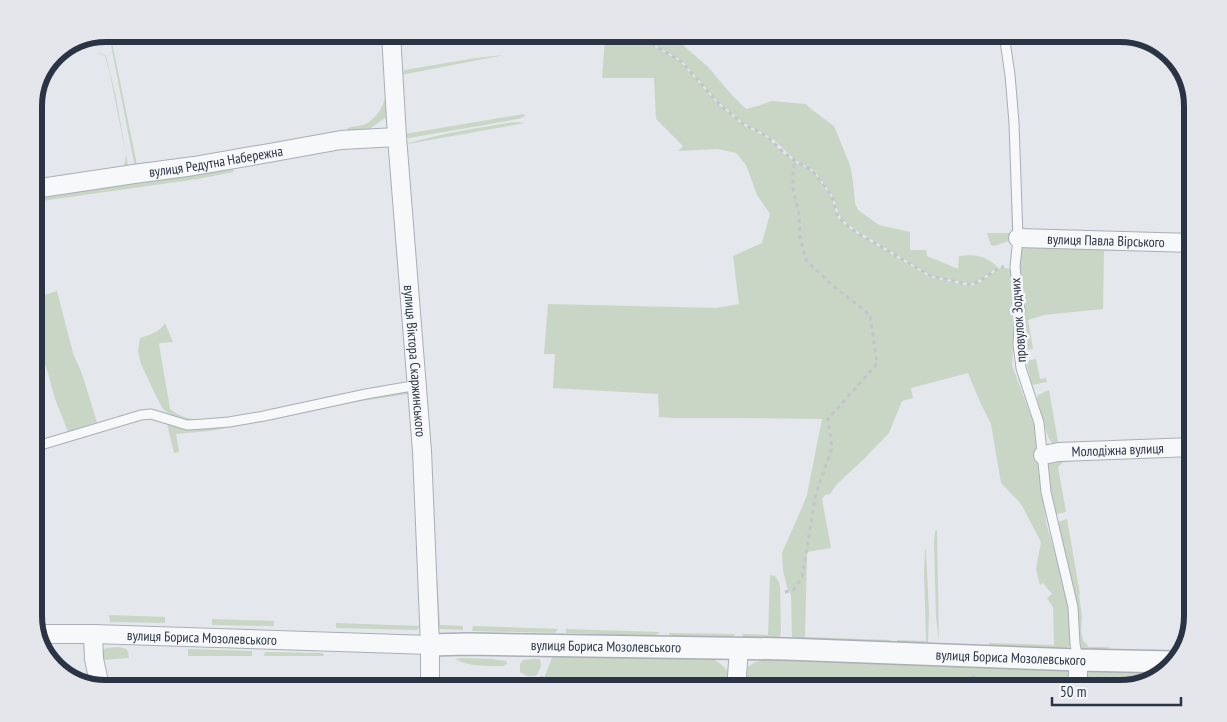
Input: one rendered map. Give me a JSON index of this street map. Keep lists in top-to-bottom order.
{
  "streets": {
    "street": [
      "вулиця Редутна Набережна",
      "вулиця Павла Вірського",
      "вулиця Віктора Скаржинського",
      "Молодіжна вулиця",
      "вулиця Бориса Мозолевського"
    ],
    "lane": ["провулок Зодчих"]
  },
  "crossings": [
    ["вулиця Редутна Набережна", "вулиця Віктора Скаржинського"],
    ["вулиця Павла Вірського", "провулок Зодчих"],
    ["провулок Зодчих", "Молодіжна вулиця"],
    ["провулок Зодчих", "вулиця Бориса Мозолевського"],
    ["вулиця Віктора Скаржинського", "вулиця Бориса Мозолевського"]
  ],
  "scale_bar": "50 m"
}
